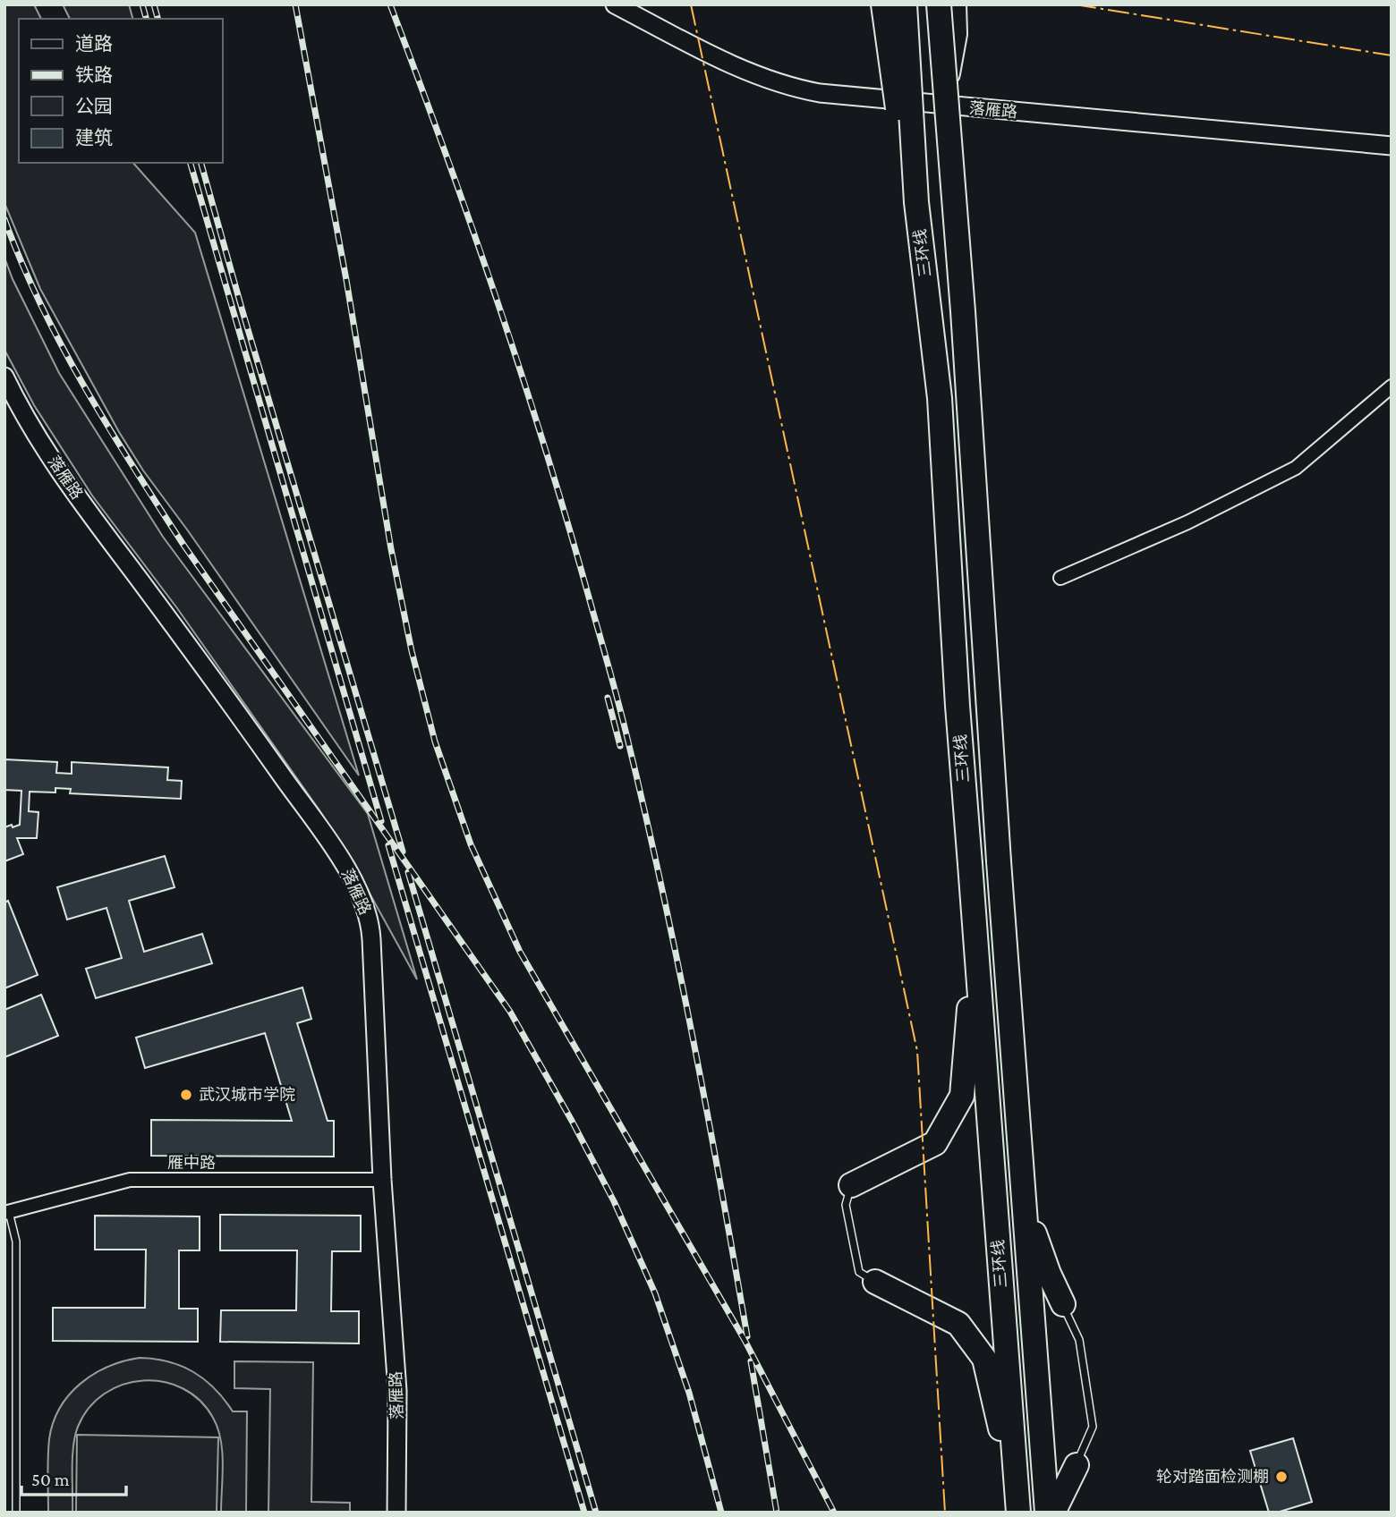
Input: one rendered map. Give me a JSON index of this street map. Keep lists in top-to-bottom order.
{
  "streets": {
    "highway": ["三环线"],
    "street": ["落雁路", "雁中路"]
  },
  "crossings": [
    ["落雁路", "雁中路"]
  ],
  "places": ["武汉城市学院", "轮对踏面检测棚"],
  "legend": [
    "道路",
    "铁路",
    "公园",
    "建筑"
  ],
  "scale_bar": "50 m"
}
